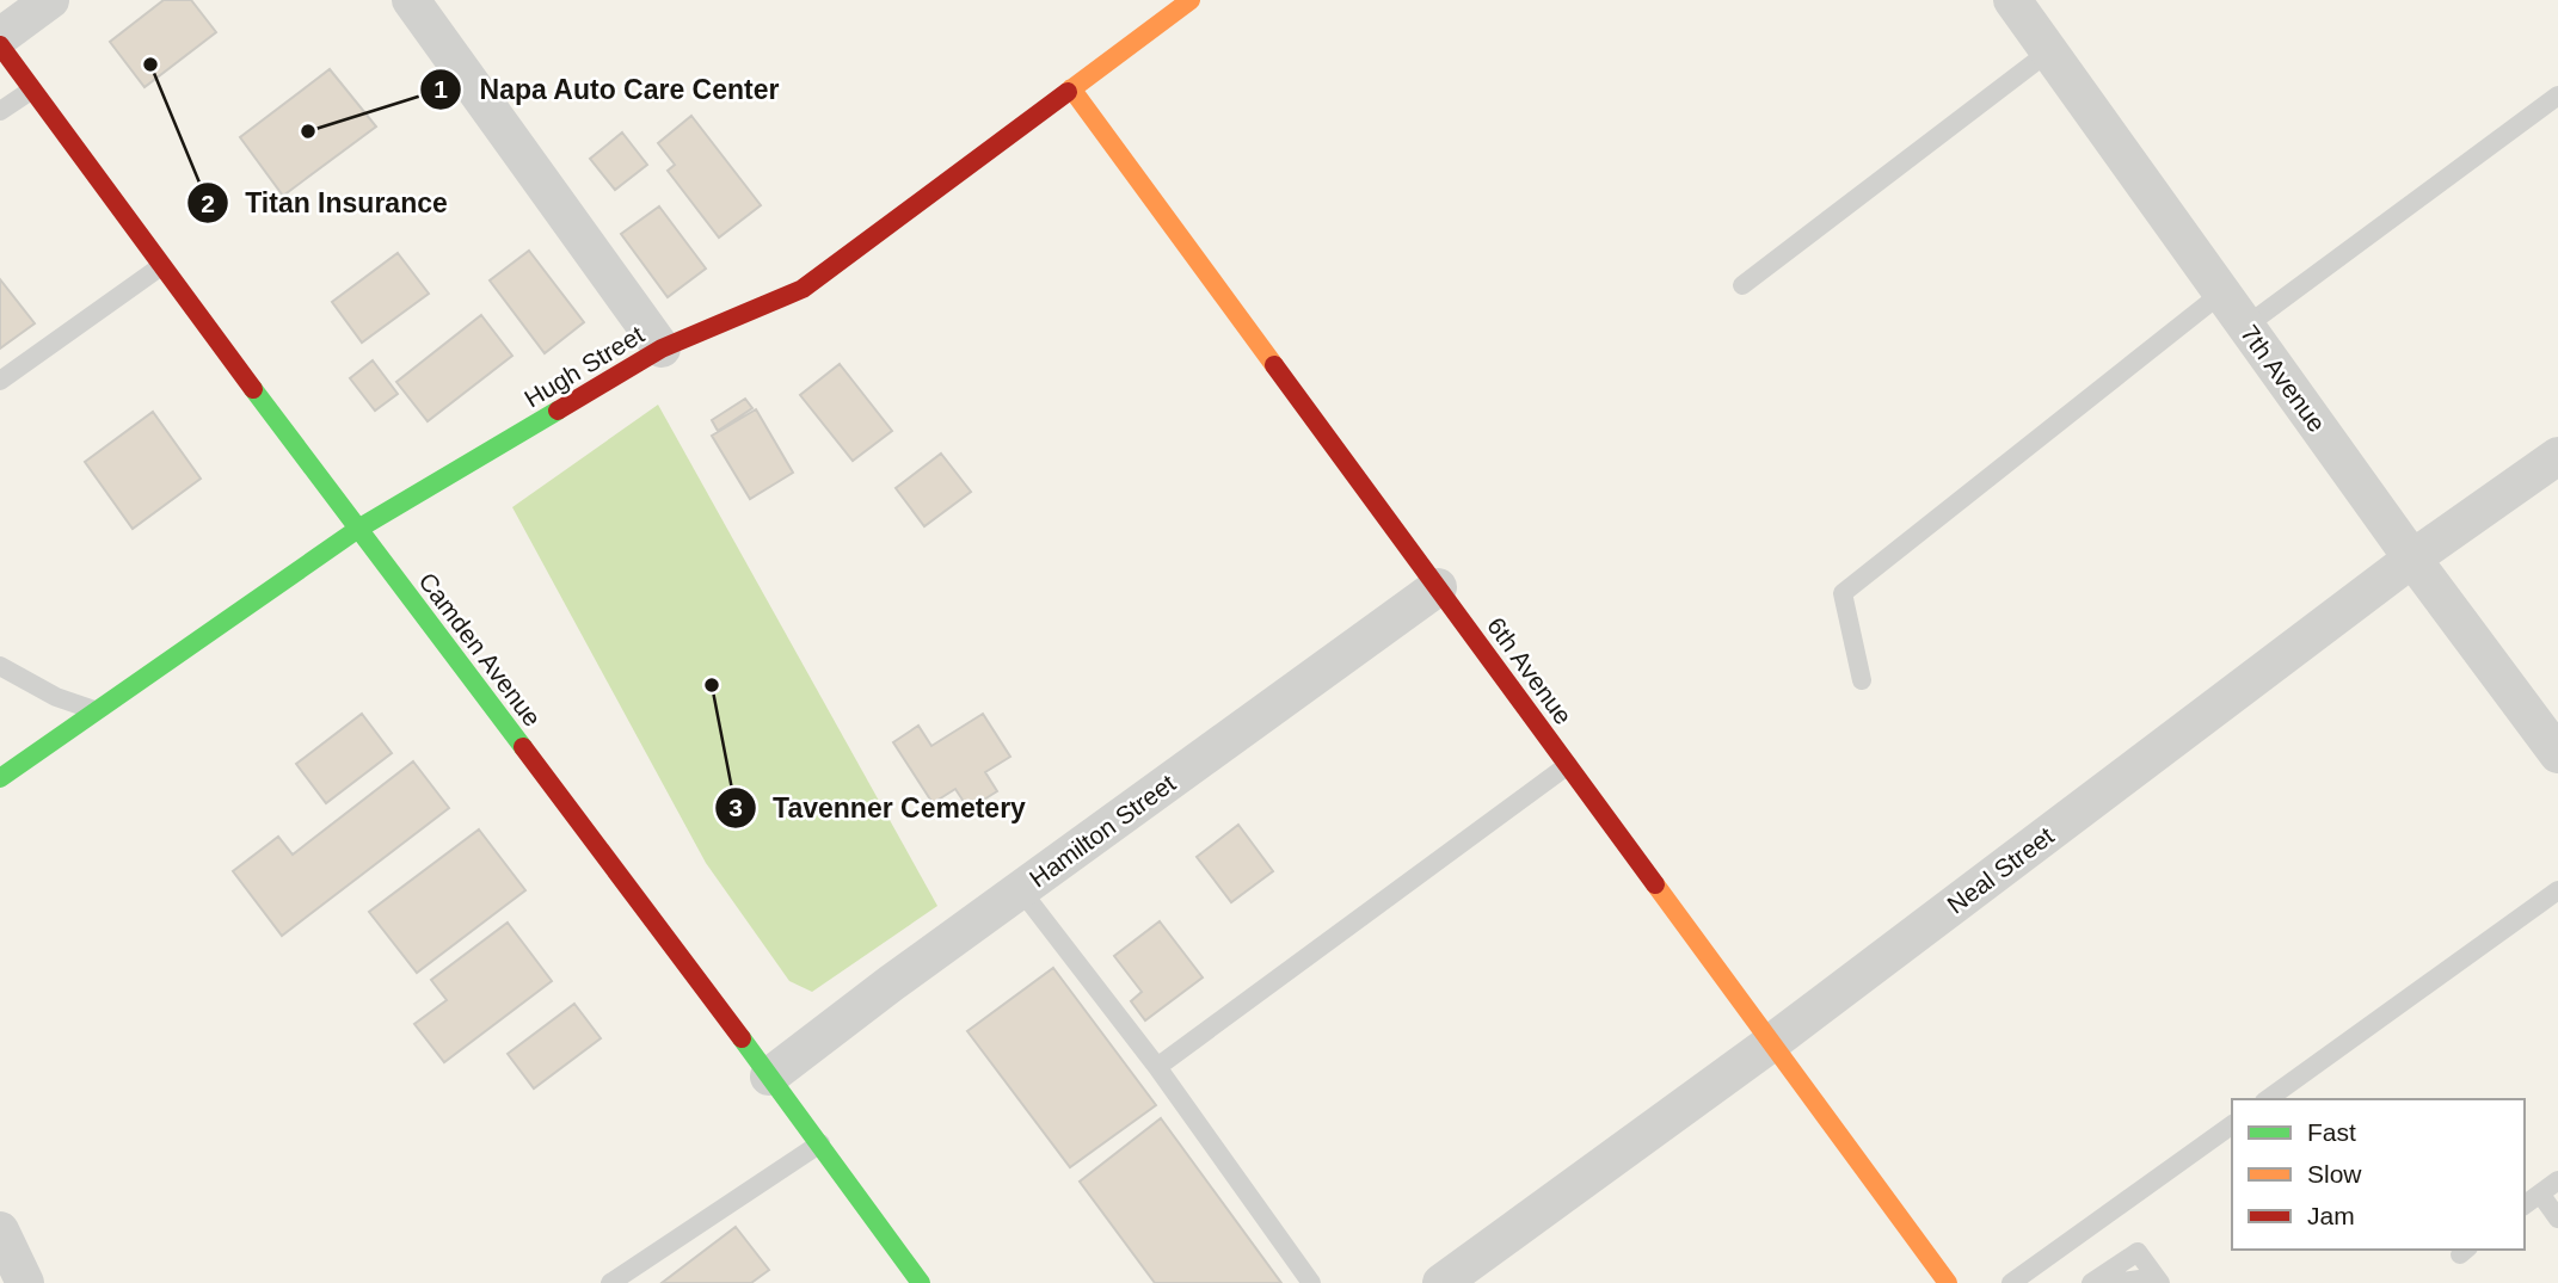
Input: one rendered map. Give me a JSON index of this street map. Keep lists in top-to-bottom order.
{
  "streets": {
    "street": [
      "Hugh Street",
      "7th Avenue",
      "Camden Avenue",
      "6th Avenue",
      "Hamilton Street",
      "Neal Street"
    ]
  },
  "crossings": [
    ["Hugh Street", "Camden Avenue"],
    ["Hugh Street", "6th Avenue"],
    ["7th Avenue", "Neal Street"],
    ["Camden Avenue", "Hamilton Street"],
    ["6th Avenue", "Hamilton Street"],
    ["6th Avenue", "Neal Street"]
  ],
  "places": ["Titan Insurance", "Napa Auto Care Center", "Tavenner Cemetery"],
  "legend": ["Fast", "Slow", "Jam"]
}
